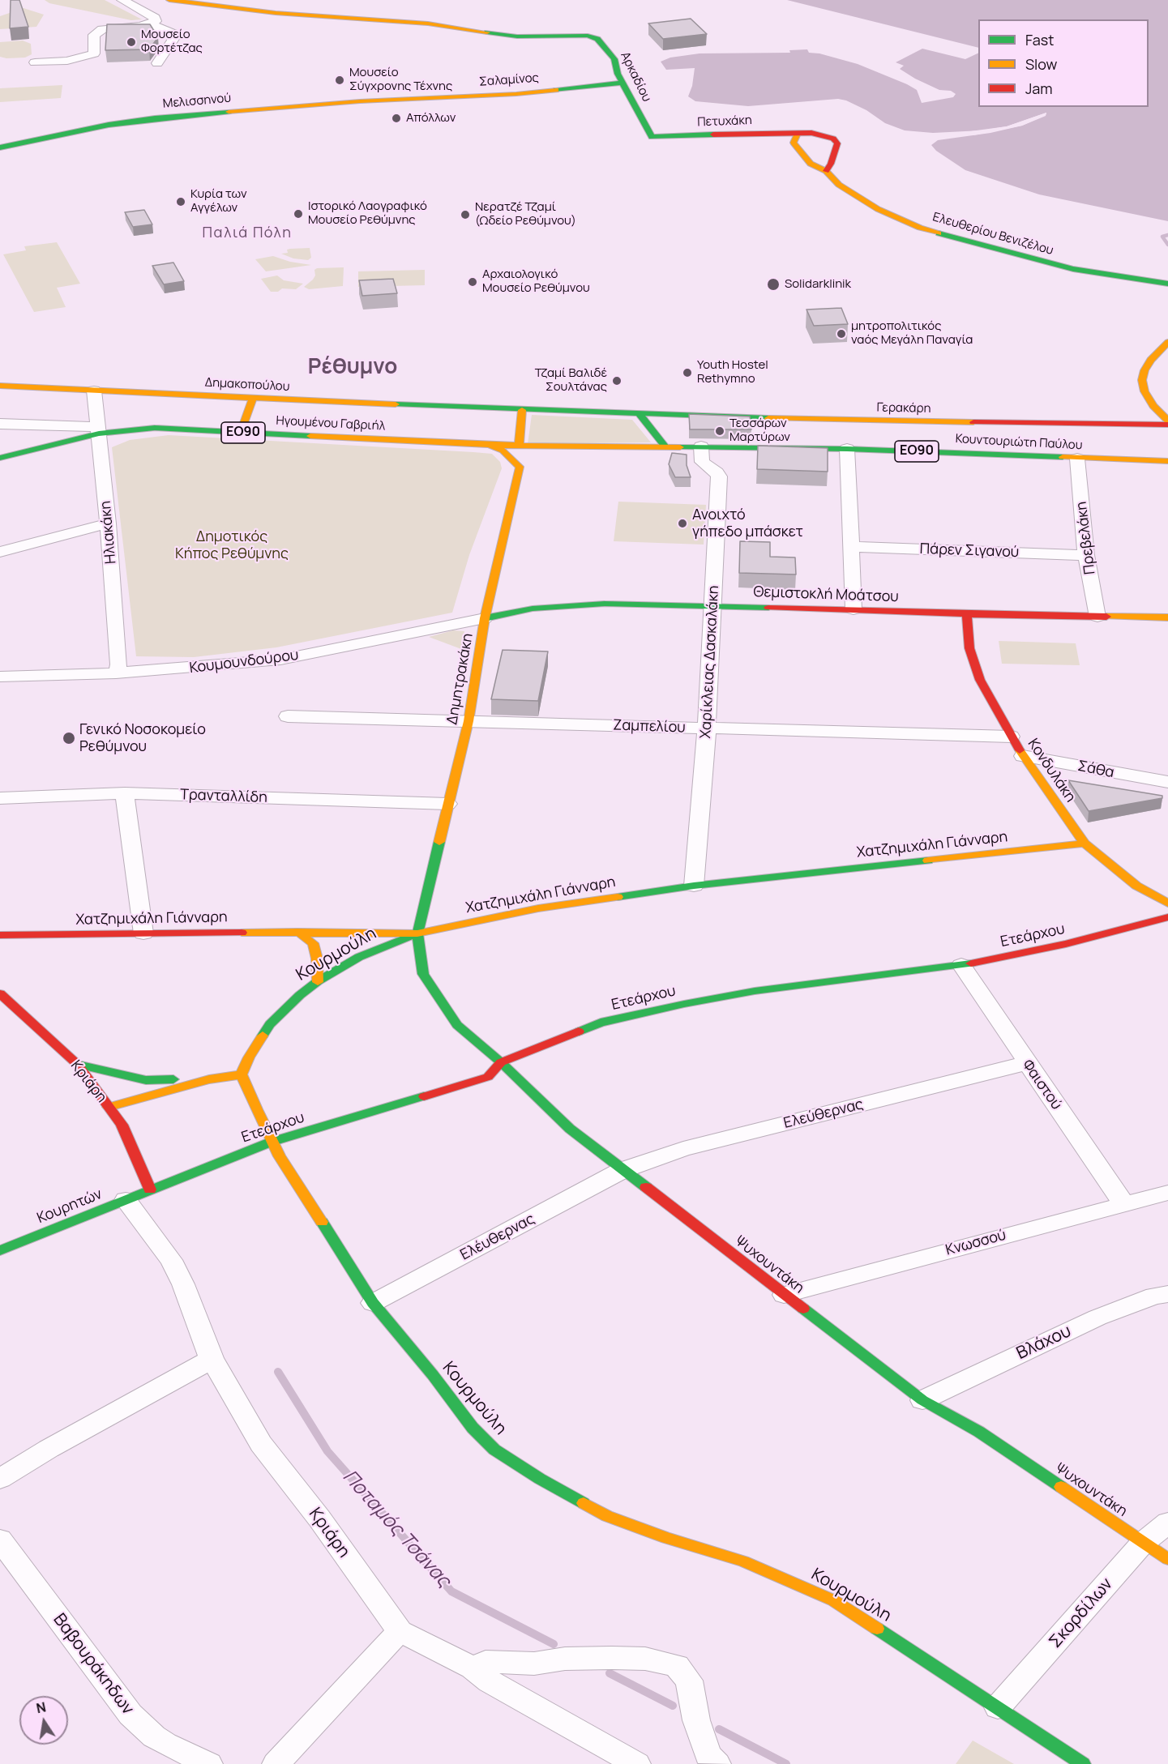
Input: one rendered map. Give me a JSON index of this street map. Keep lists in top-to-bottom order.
{
  "streets": {
    "main road": [
      "Αρκαδίου",
      "Σαλαμίνος",
      "Μελισσηνού",
      "Πετυχάκη",
      "Ελευθερίου Βενιζέλου",
      "Δημακοπούλου",
      "Γερακάρη",
      "Ηγουμένου Γαβριήλ",
      "ΕΟ90",
      "Κουντουριώτη Παύλου",
      "Θεμιστοκλή Μοάτσου",
      "Δημητρακάκη",
      "Κονδυλάκη",
      "Χατζημιχάλη Γιάνναρη",
      "Ετεάρχου",
      "Κουρμούλη",
      "Κριάρη",
      "Κουρητών",
      "Ψυχουντάκη"
    ],
    "street": [
      "Ηλιακάκη",
      "Πρεβελάκη",
      "Πάρεν Σιγανού",
      "Κουμουνδούρου",
      "Χαρίκλειας Δασκαλάκη",
      "Ζαμπελίου",
      "Σάθα",
      "Τρανταλλίδη",
      "Φαιστού",
      "Ελεύθερνας",
      "Ελέυθερνας",
      "Κνωσσού",
      "Βλάχου",
      "Σκορδίλων",
      "Βαβουράκηδων"
    ]
  },
  "crossings": [
    ["Αρκαδίου", "Σαλαμίνος"],
    ["Αρκαδίου", "Πετυχάκη"],
    ["Σαλαμίνος", "Μελισσηνού"],
    ["Πετυχάκη", "Ελευθερίου Βενιζέλου"],
    ["Δημακοπούλου", "Ηλιακάκη"],
    ["Ηγουμένου Γαβριήλ", "ΕΟ90"],
    ["Ηγουμένου Γαβριήλ", "Ηλιακάκη"],
    ["ΕΟ90", "Κουντουριώτη Παύλου"],
    ["ΕΟ90", "Δημητρακάκη"],
    ["Κουντουριώτη Παύλου", "Πρεβελάκη"],
    ["Κουντουριώτη Παύλου", "Χαρίκλειας Δασκαλάκη"],
    ["Ηλιακάκη", "Κουμουνδούρου"],
    ["Πρεβελάκη", "Πάρεν Σιγανού"],
    ["Πρεβελάκη", "Θεμιστοκλή Μοάτσου"],
    ["Θεμιστοκλή Μοάτσου", "Κουμουνδούρου"],
    ["Θεμιστοκλή Μοάτσου", "Χαρίκλειας Δασκαλάκη"],
    ["Θεμιστοκλή Μοάτσου", "Δημητρακάκη"],
    ["Θεμιστοκλή Μοάτσου", "Κονδυλάκη"],
    ["Κουμουνδούρου", "Δημητρακάκη"],
    ["Χαρίκλειας Δασκαλάκη", "Ζαμπελίου"],
    ["Χαρίκλειας Δασκαλάκη", "Χατζημιχάλη Γιάνναρη"],
    ["Δημητρακάκη", "Ζαμπελίου"],
    ["Δημητρακάκη", "Τρανταλλίδη"],
    ["Δημητρακάκη", "Χατζημιχάλη Γιάνναρη"],
    ["Δημητρακάκη", "Κουρμούλη"],
    ["Δημητρακάκη", "Ψυχουντάκη"],
    ["Ζαμπελίου", "Κονδυλάκη"],
    ["Σάθα", "Κονδυλάκη"],
    ["Κονδυλάκη", "Χατζημιχάλη Γιάνναρη"],
    ["Χατζημιχάλη Γιάνναρη", "Κουρμούλη"],
    ["Χατζημιχάλη Γιάνναρη", "Ψυχουντάκη"],
    ["Ετεάρχου", "Κουρμούλη"],
    ["Ετεάρχου", "Κριάρη"],
    ["Ετεάρχου", "Φαιστού"],
    ["Ετεάρχου", "Κουρητών"],
    ["Ετεάρχου", "Ψυχουντάκη"],
    ["Κουρμούλη", "Ελέυθερνας"],
    ["Κουρμούλη", "Ψυχουντάκη"],
    ["Κουρμούλη", "Σκορδίλων"],
    ["Κριάρη", "Κουρητών"],
    ["Φαιστού", "Ελεύθερνας"],
    ["Φαιστού", "Κνωσσού"],
    ["Ελεύθερνας", "Ελέυθερνας"],
    ["Ελεύθερνας", "Ψυχουντάκη"],
    ["Ελέυθερνας", "Ψυχουντάκη"],
    ["Κνωσσού", "Ψυχουντάκη"],
    ["Ψυχουντάκη", "Βλάχου"],
    ["Ψυχουντάκη", "Σκορδίλων"]
  ],
  "districts": ["Παλιά Πόλη", "Ρέθυμνο"],
  "water": ["Ποταμός Τσάνας"],
  "parks": ["Δημοτικός Κήπος Ρεθύμνης"],
  "places": [
    "Μουσείο Φορτέτζας",
    "Μουσείο Σύγχρονης Τέχνης",
    "Απόλλων",
    "Κυρία των Αγγέλων",
    "Ιστορικό Λαoγραφικό Μουσείο Ρεθύμνης",
    "Νερατζέ Τζαμί (Ωδείο Ρεθύμνου)",
    "Αρχαιολογικό Μουσείο Ρεθύμνου",
    "Solidarklinik",
    "μητροπολιτικός ναός Μεγάλη Παναγία",
    "Youth Hostel Rethymno",
    "Τζαμί Βαλιδέ Σουλτάνας",
    "Τεσσάρων Μαρτύρων",
    "Ανοιχτό γήπεδο μπάσκετ",
    "Γενικό Νοσοκομείο Ρεθύμνου"
  ],
  "legend": ["Fast", "Slow", "Jam"],
  "north": "top"
}
